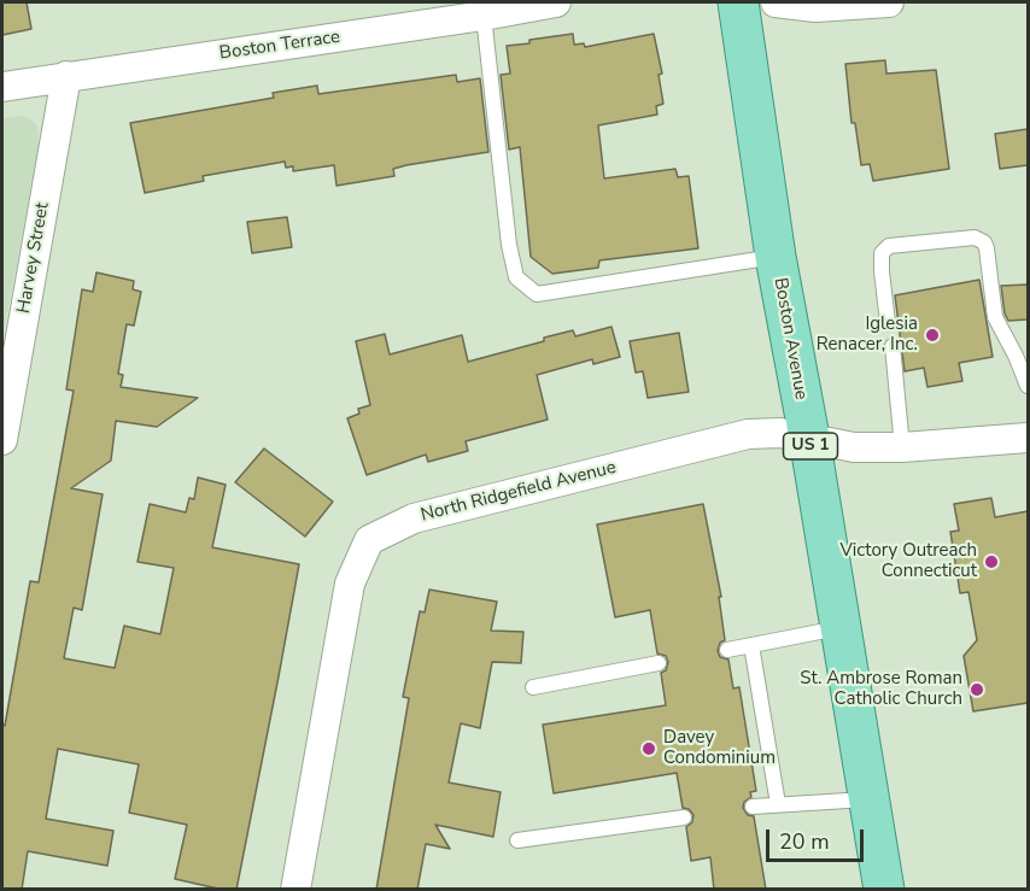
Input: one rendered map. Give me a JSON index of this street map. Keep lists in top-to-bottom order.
{
  "streets": {
    "main road": ["Boston Avenue", "US 1"],
    "street": ["Boston Terrace", "Harvey Street", "North Ridgefield Avenue"]
  },
  "crossings": [
    ["Boston Terrace", "Harvey Street"],
    ["Boston Avenue", "North Ridgefield Avenue"]
  ],
  "places": [
    "Iglesia Renacer, Inc.",
    "Victory Outreach Connecticut",
    "St. Ambrose Roman Catholic Church",
    "Davey Condominium"
  ],
  "scale_bar": "20 m"
}
